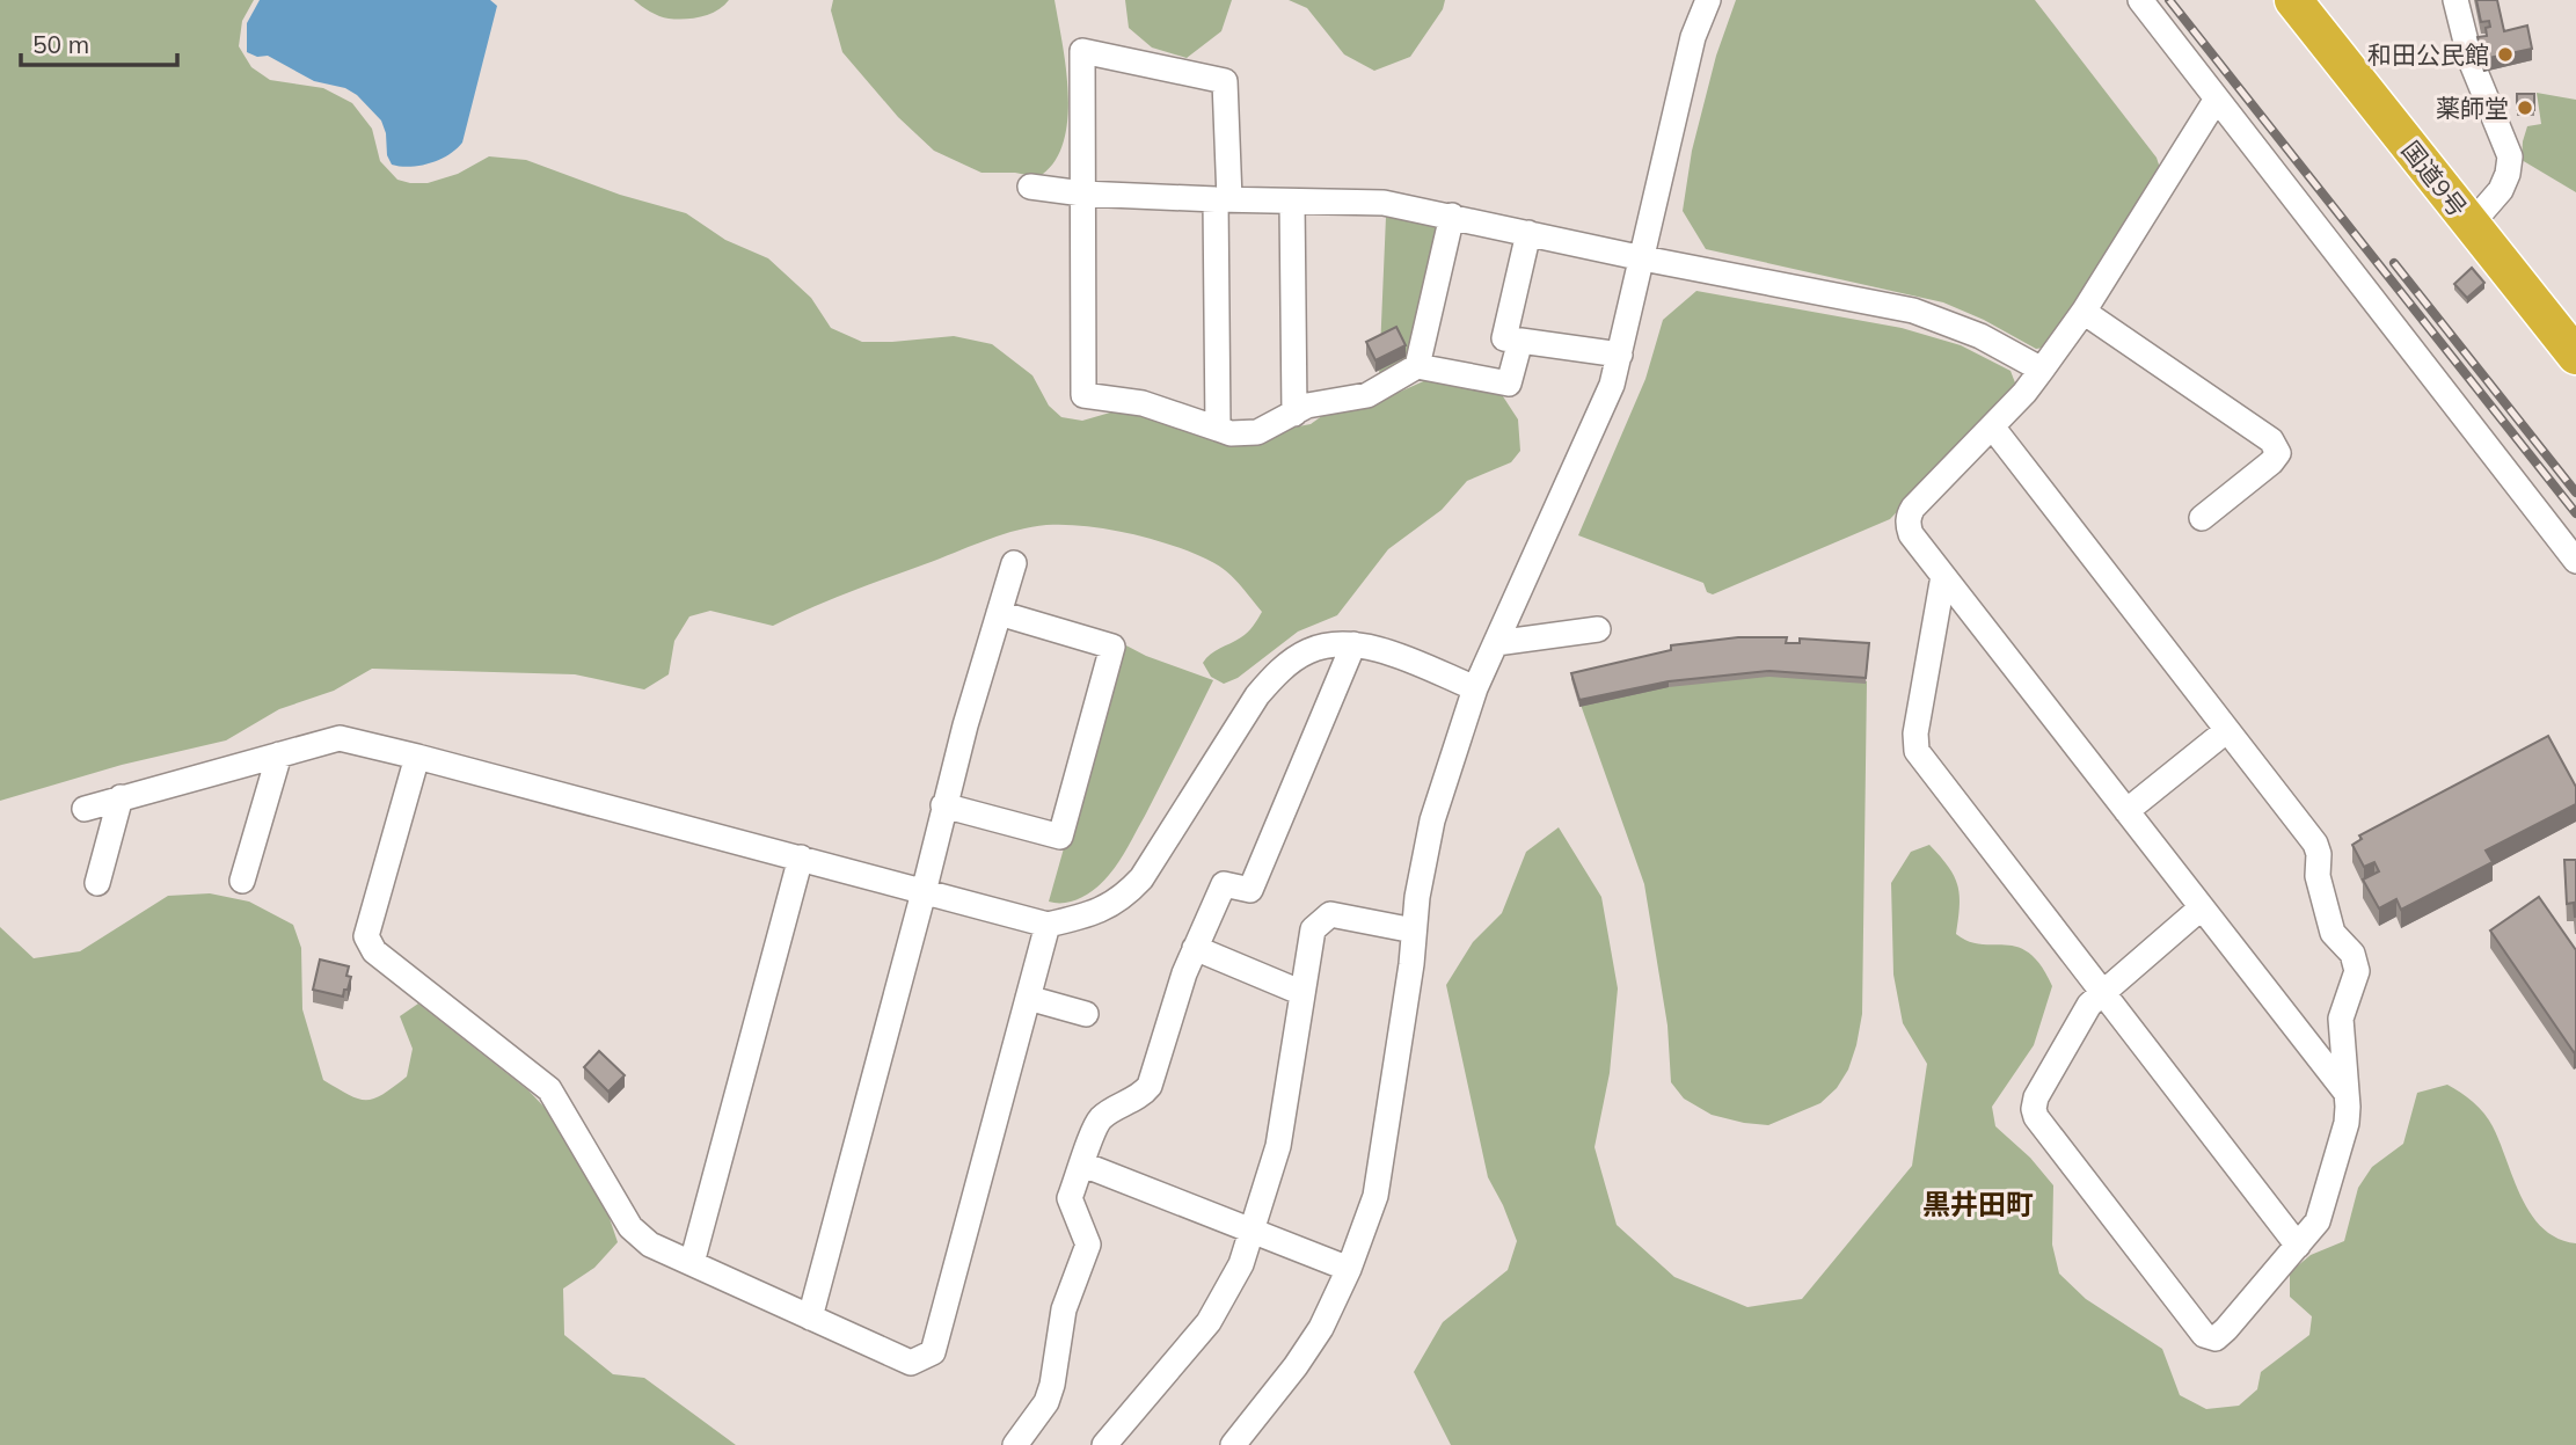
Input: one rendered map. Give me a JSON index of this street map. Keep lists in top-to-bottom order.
{
  "streets": {
    "highway": ["国道9号"]
  },
  "districts": ["黒井田町"],
  "places": ["和田公民館", "薬師堂"],
  "scale_bar": "50 m"
}
